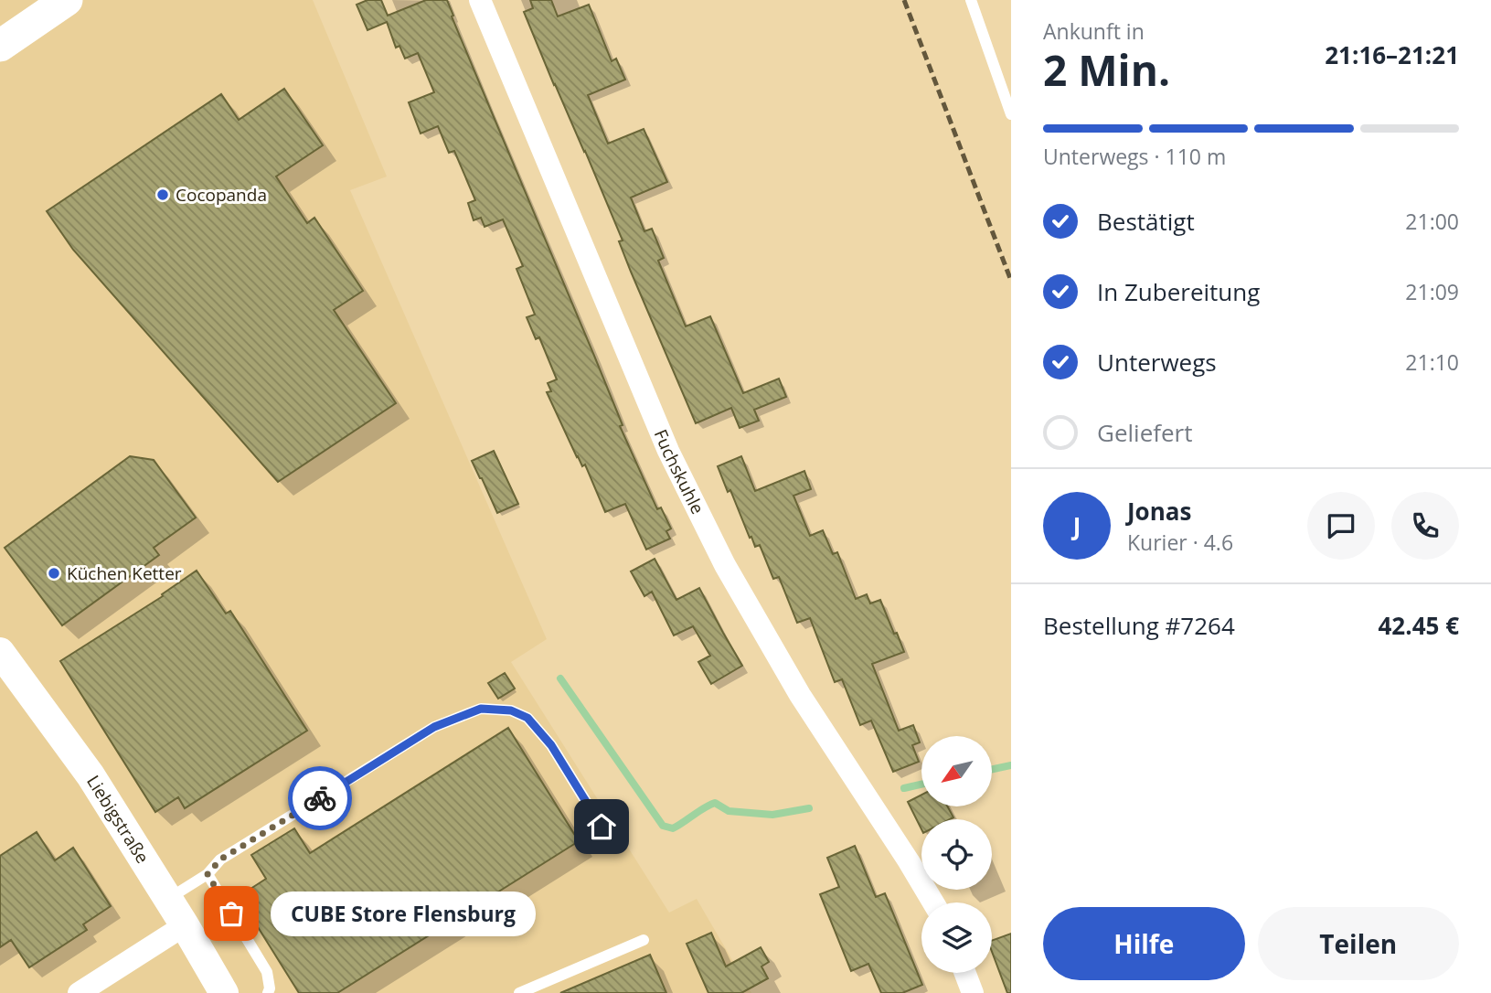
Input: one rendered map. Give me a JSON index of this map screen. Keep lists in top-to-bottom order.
{
  "streets": {
    "street": ["Fuchskuhle", "Liebigstraße"]
  },
  "places": ["Cocopanda", "Küchen Ketter", "CUBE Store Flensburg"],
  "north": "bottom left",
  "page": {
    "heading": ["2 Min.", "Ankunft in", "21:16–21:21"],
    "panel": [
      "Jonas",
      "Kurier · 4.6",
      "Bestellung #7264",
      "42.45 €"
    ],
    "bar": "Unterwegs · 110 m",
    "list": [
      ["Bestätigt", "21:00"],
      ["In Zubereitung", "21:09"],
      ["Unterwegs", "21:10"],
      "Geliefert"
    ],
    "round": "J",
    "bubble": "CUBE Store Flensburg",
    "buttons": ["Hilfe", "Teilen"]
  }
}
